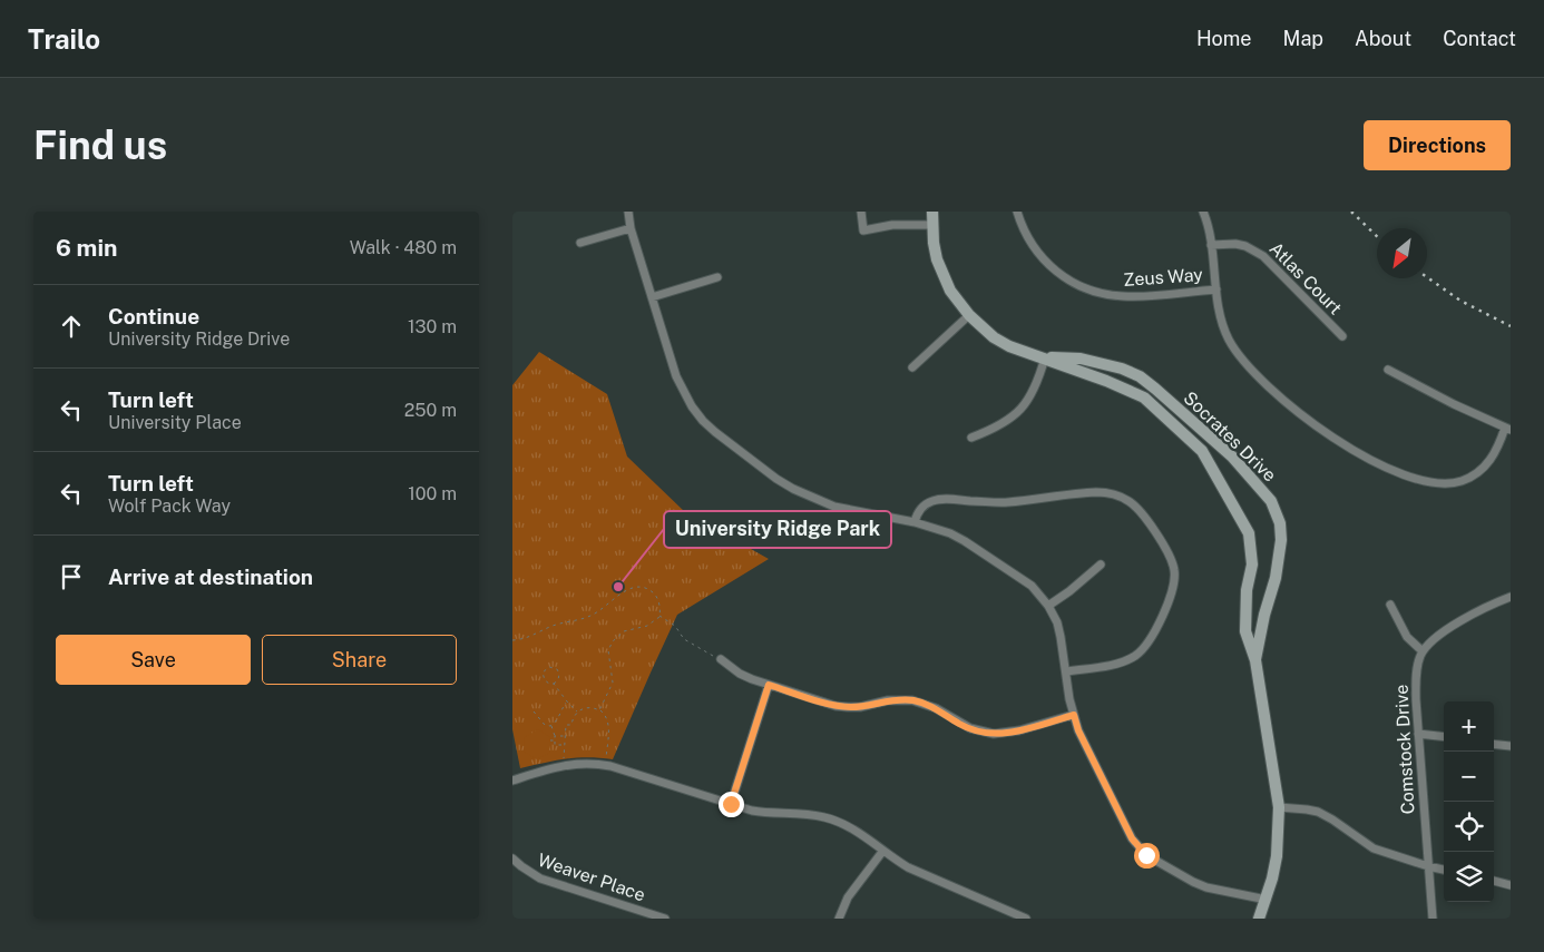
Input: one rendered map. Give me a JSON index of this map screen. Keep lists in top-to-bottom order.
{
  "streets": {
    "street": [
      "Zeus Way",
      "Atlas Court",
      "Socrates Drive",
      "Comstock Drive",
      "Weaver Place"
    ]
  },
  "places": ["University Ridge Park"],
  "north": "bottom left",
  "page": {
    "header": "Trailo",
    "nav": [
      "Home",
      "Map",
      "About",
      "Contact"
    ],
    "buttons": [
      "Directions",
      ["Save", "Share"]
    ],
    "title": "Find us",
    "heading": ["6 min", "Walk · 480 m"],
    "list": [
      ["Continue", "University Ridge Drive", "130 m"],
      ["Turn left", "University Place", "250 m"],
      ["Turn left", "Wolf Pack Way", "100 m"],
      "Arrive at destination"
    ],
    "map_buttons": ["+", "−"]
  }
}
